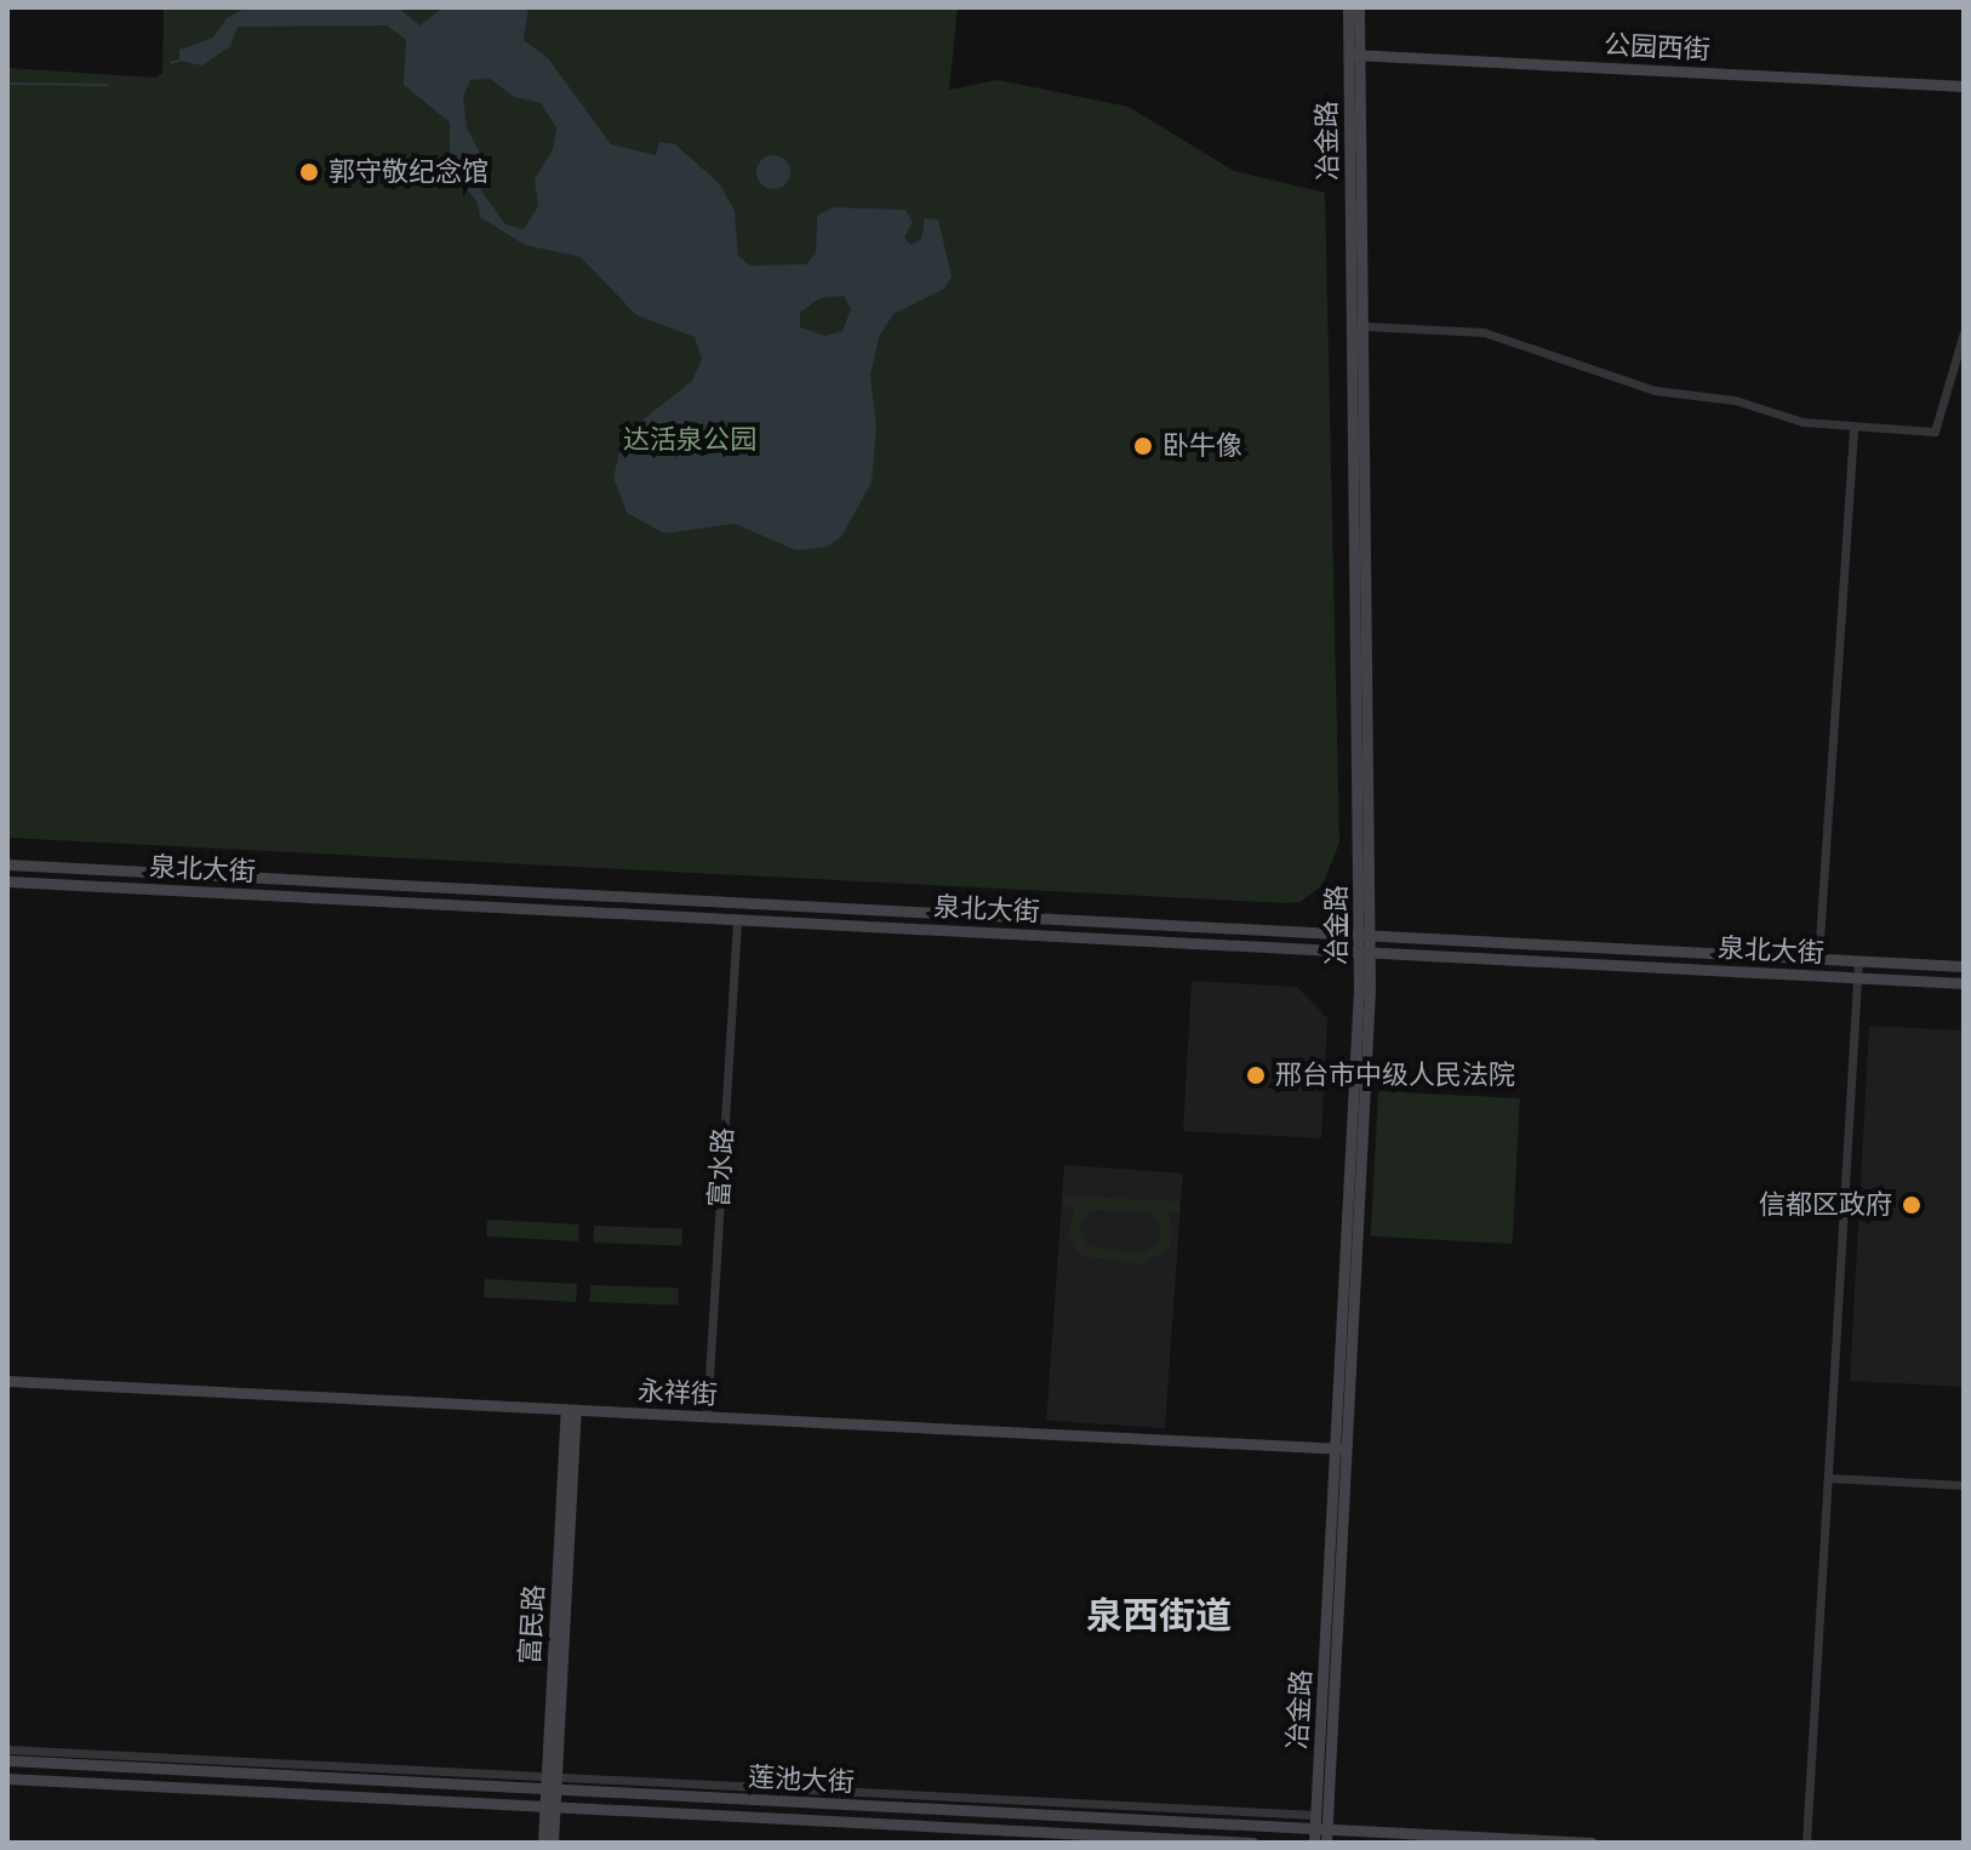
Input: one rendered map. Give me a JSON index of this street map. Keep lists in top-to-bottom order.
{
  "streets": {
    "main road": [
      "公园西街",
      "冶金路",
      "泉北大街",
      "永祥街",
      "富民路",
      "莲池大街"
    ],
    "street": ["富水路"]
  },
  "crossings": [
    ["公园西街", "冶金路"],
    ["冶金路", "泉北大街"],
    ["冶金路", "永祥街"],
    ["冶金路", "莲池大街"],
    ["泉北大街", "富水路"],
    ["富水路", "永祥街"],
    ["永祥街", "富民路"],
    ["富民路", "莲池大街"]
  ],
  "districts": ["泉西街道"],
  "parks": ["达活泉公园"],
  "places": [
    "郭守敬纪念馆",
    "卧牛像",
    "邢台市中级人民法院",
    "信都区政府"
  ]
}
